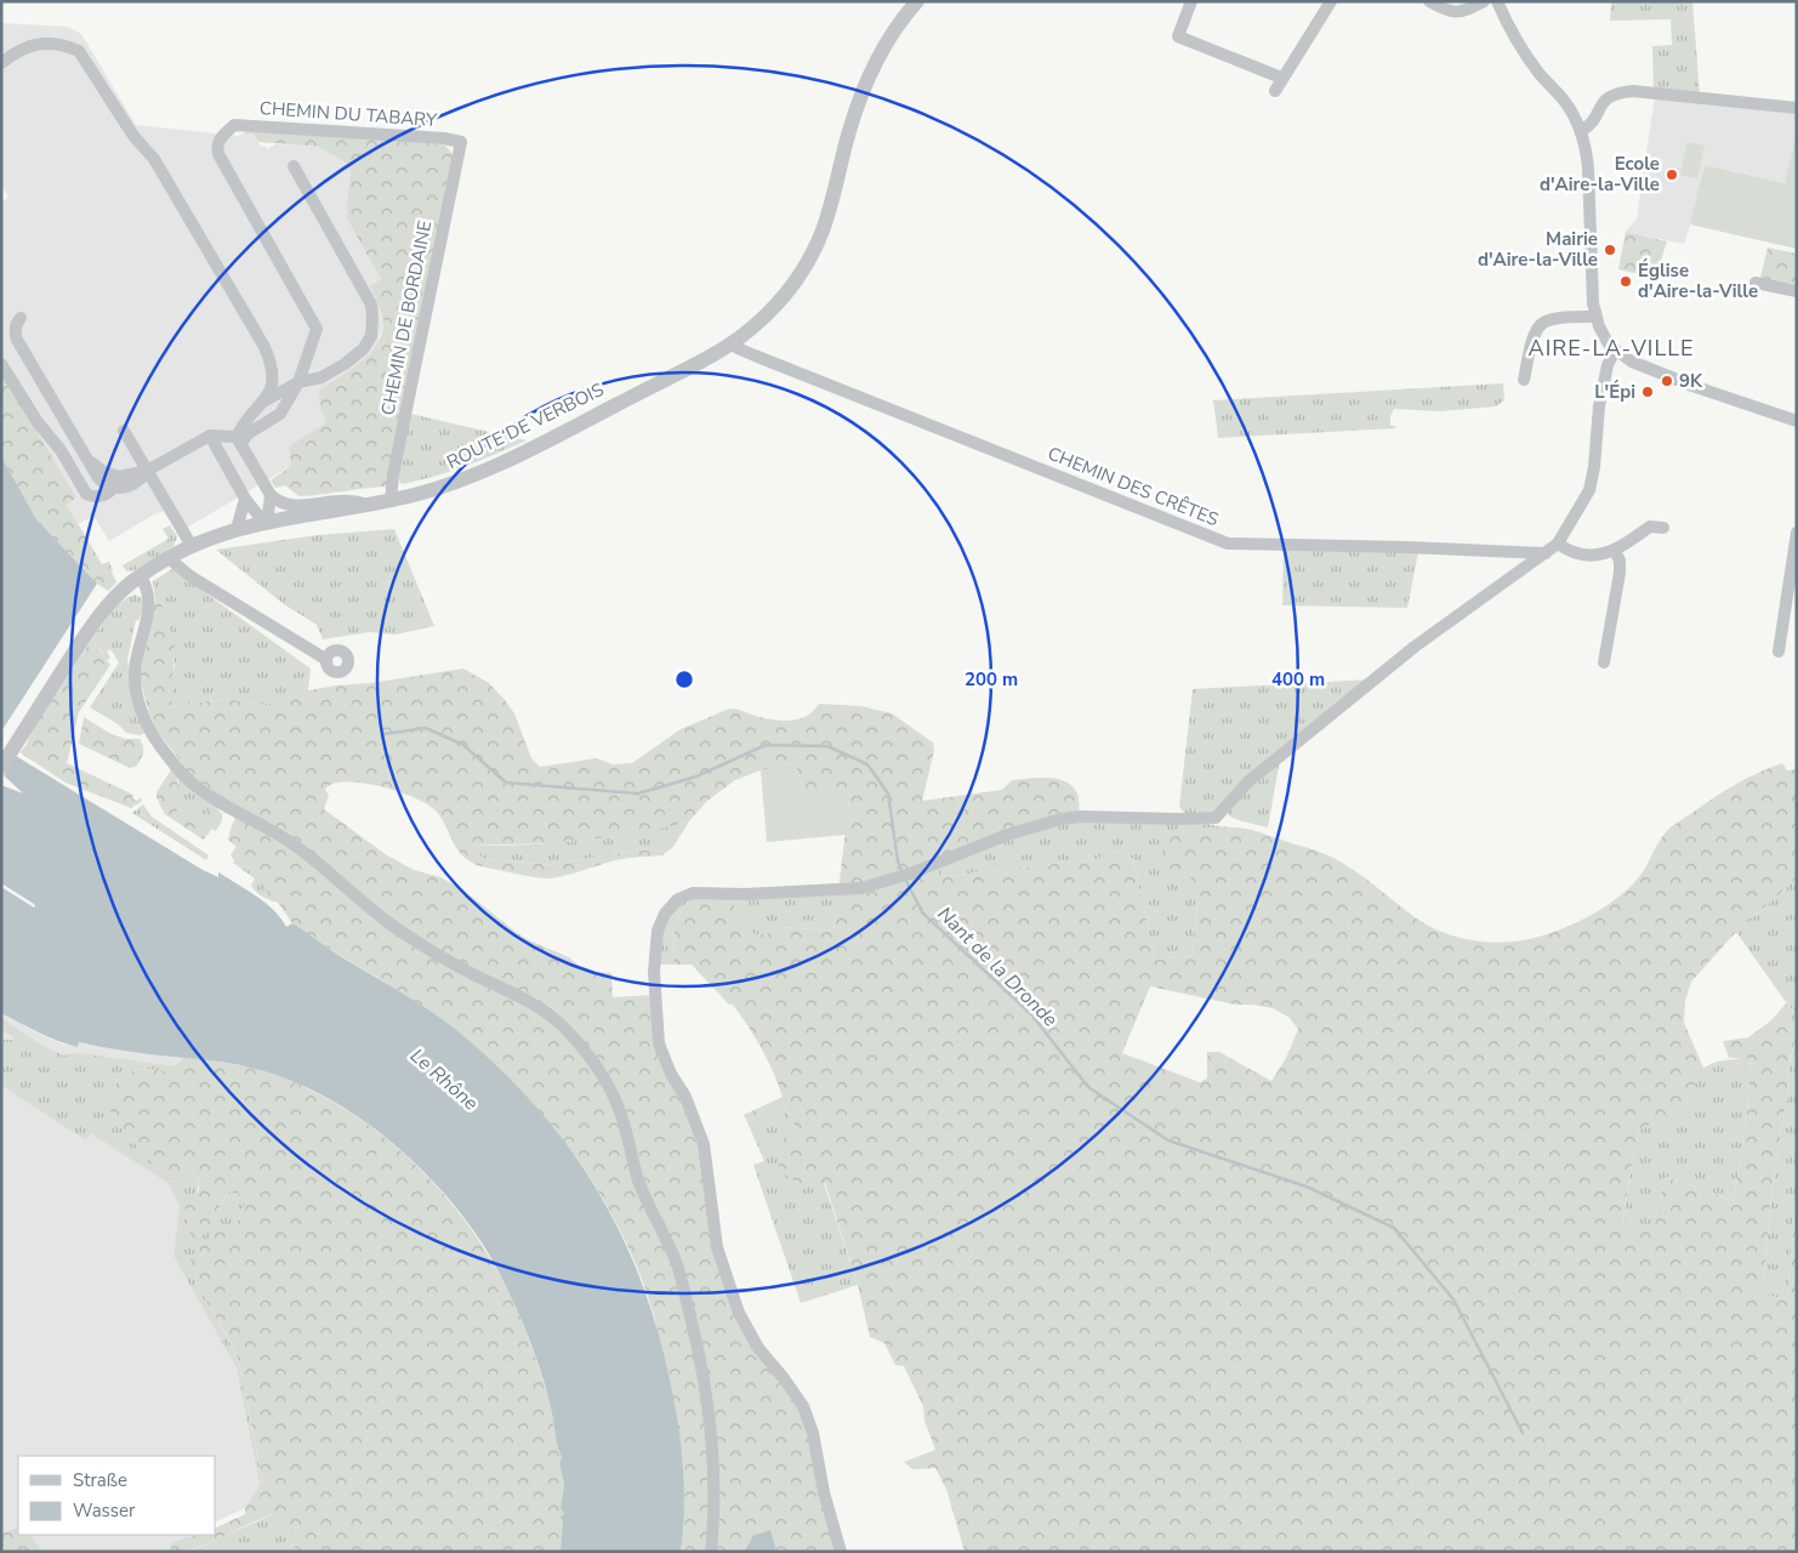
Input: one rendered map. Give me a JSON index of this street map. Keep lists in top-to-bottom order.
{
  "streets": {
    "street": [
      "CHEMIN DU TABARY",
      "CHEMIN DE BORDAINE",
      "ROUTE DE VERBOIS",
      "CHEMIN DES CRÊTES"
    ]
  },
  "crossings": [
    ["CHEMIN DU TABARY", "CHEMIN DE BORDAINE"],
    ["CHEMIN DE BORDAINE", "ROUTE DE VERBOIS"],
    ["ROUTE DE VERBOIS", "CHEMIN DES CRÊTES"]
  ],
  "districts": ["AIRE-LA-VILLE"],
  "water": ["Nant de la Dronde", "Le Rhône"],
  "places": [
    "Ecole d'Aire-la-Ville",
    "Mairie d'Aire-la-Ville",
    "Église d'Aire-la-Ville",
    "9K",
    "L'Épi"
  ],
  "legend": ["Straße", "Wasser"],
  "rings": ["200 m", "400 m"]
}
